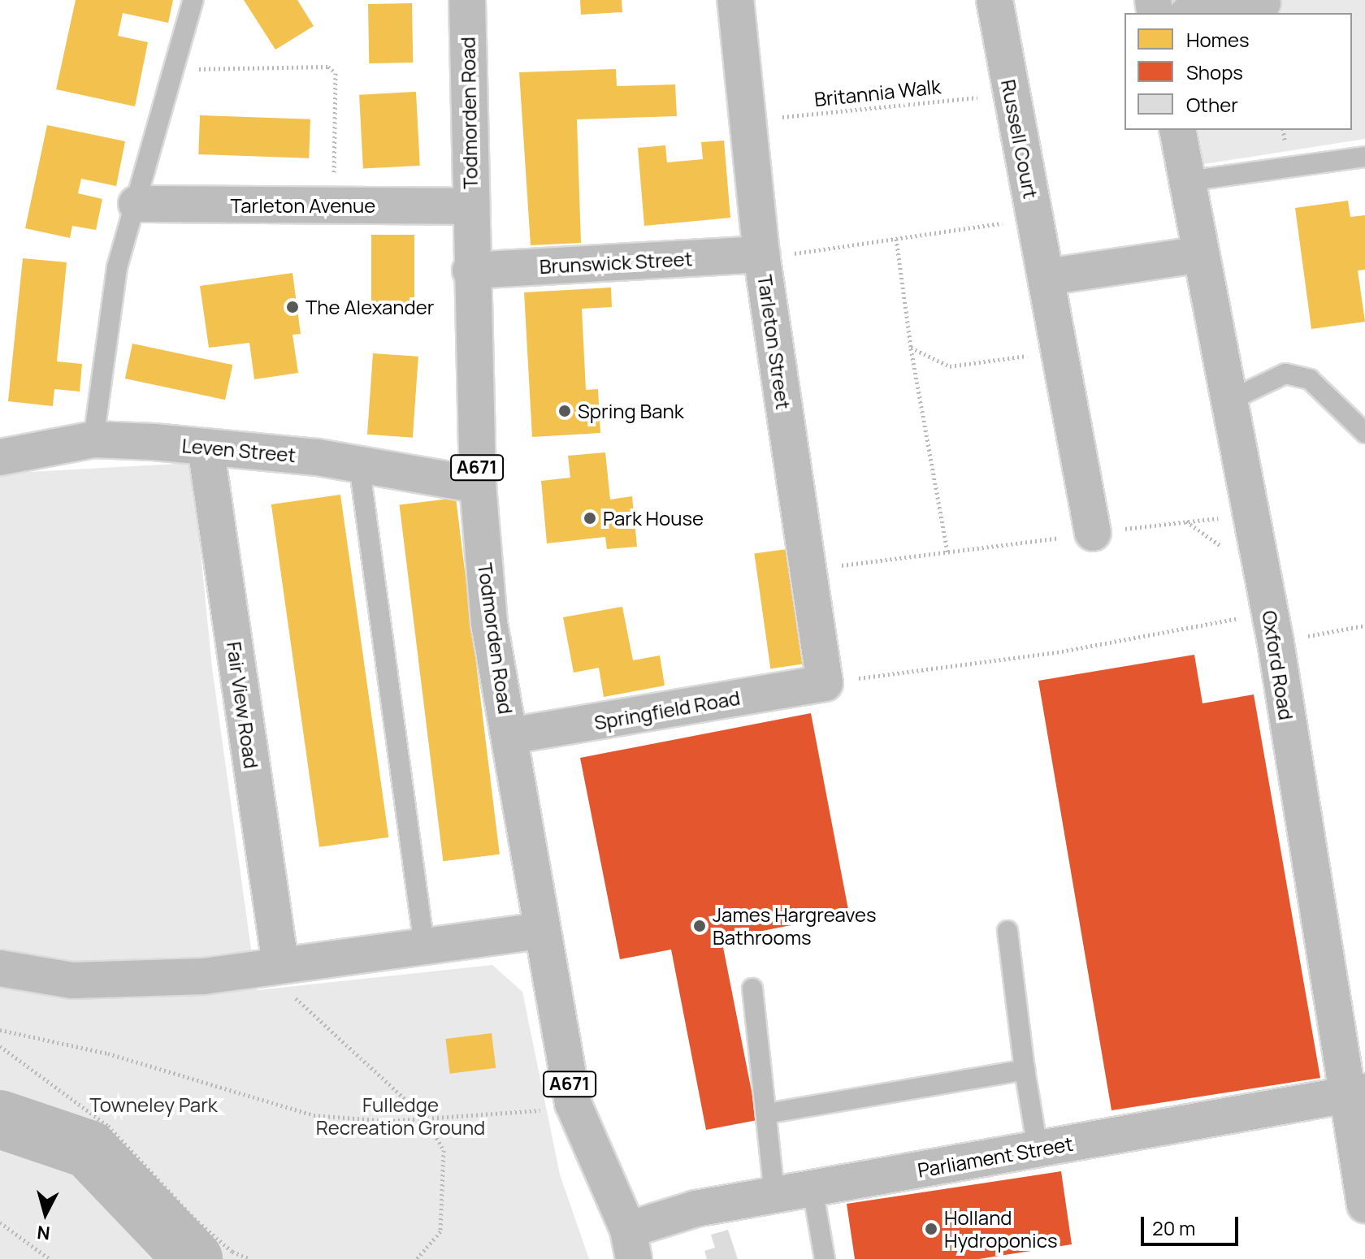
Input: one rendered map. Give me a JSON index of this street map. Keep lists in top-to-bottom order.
{
  "streets": {
    "main road": [
      "Todmorden Road",
      "Russell Court",
      "Tarleton Avenue",
      "Brunswick Street",
      "Tarleton Street",
      "Leven Street",
      "A671",
      "Oxford Road",
      "Fair View Road",
      "Springfield Road",
      "Parliament Street"
    ],
    "path": ["Britannia Walk"]
  },
  "crossings": [
    ["Britannia Walk", "Russell Court"],
    ["Britannia Walk", "Tarleton Street"],
    ["Todmorden Road", "Tarleton Avenue"],
    ["Todmorden Road", "Brunswick Street"],
    ["Todmorden Road", "Leven Street"],
    ["Todmorden Road", "Springfield Road"],
    ["Todmorden Road", "Parliament Street"],
    ["Brunswick Street", "Tarleton Street"],
    ["Tarleton Street", "Springfield Road"],
    ["Leven Street", "Fair View Road"],
    ["Oxford Road", "Parliament Street"]
  ],
  "parks": ["Towneley Park", "Fulledge Recreation Ground"],
  "places": [
    "The Alexander",
    "Spring Bank",
    "Park House",
    "James Hargreaves Bathrooms",
    "Holland Hydroponics"
  ],
  "legend": ["Homes", "Shops", "Other"],
  "scale_bar": "20 m",
  "north": "bottom"
}
